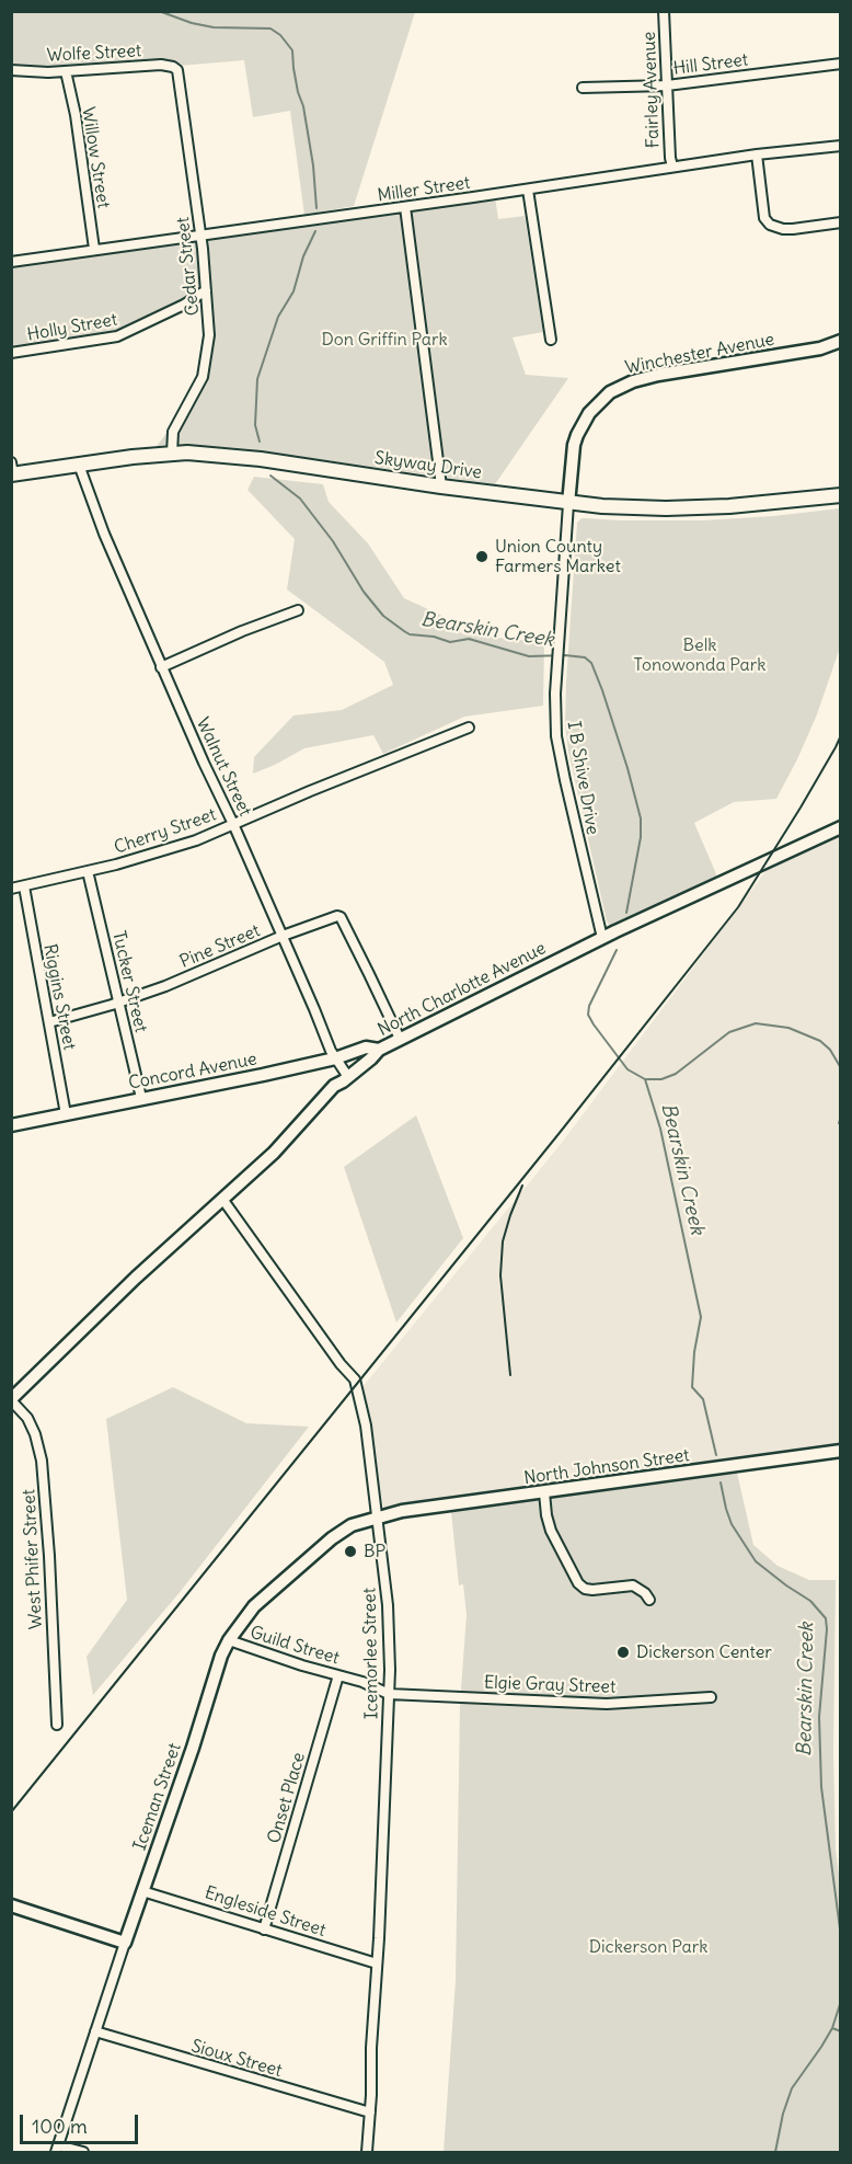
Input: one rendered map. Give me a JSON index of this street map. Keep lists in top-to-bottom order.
{
  "streets": {
    "main road": [
      "Winchester Avenue",
      "Skyway Drive",
      "North Charlotte Avenue",
      "Concord Avenue",
      "North Johnson Street",
      "Iceman Street"
    ],
    "street": [
      "Wolfe Street",
      "Hill Street",
      "Fairley Avenue",
      "Willow Street",
      "Miller Street",
      "Cedar Street",
      "Holly Street",
      "Walnut Street",
      "I B Shive Drive",
      "Cherry Street",
      "Pine Street",
      "Tucker Street",
      "Riggins Street",
      "West Phifer Street",
      "Guild Street",
      "Icemorlee Street",
      "Elgie Gray Street",
      "Onset Place",
      "Engleside Street",
      "Sioux Street"
    ]
  },
  "crossings": [
    ["Wolfe Street", "Willow Street"],
    ["Wolfe Street", "Cedar Street"],
    ["Hill Street", "Fairley Avenue"],
    ["Fairley Avenue", "Miller Street"],
    ["Willow Street", "Miller Street"],
    ["Miller Street", "Cedar Street"],
    ["Cedar Street", "Holly Street"],
    ["Cedar Street", "Skyway Drive"],
    ["Winchester Avenue", "Skyway Drive"],
    ["Winchester Avenue", "I B Shive Drive"],
    ["Skyway Drive", "Walnut Street"],
    ["Skyway Drive", "I B Shive Drive"],
    ["Walnut Street", "Cherry Street"],
    ["Walnut Street", "Pine Street"],
    ["Walnut Street", "Concord Avenue"],
    ["I B Shive Drive", "North Charlotte Avenue"],
    ["Cherry Street", "Tucker Street"],
    ["Cherry Street", "Riggins Street"],
    ["Pine Street", "Tucker Street"],
    ["Pine Street", "North Charlotte Avenue"],
    ["Pine Street", "Riggins Street"],
    ["Tucker Street", "Concord Avenue"],
    ["North Charlotte Avenue", "Concord Avenue"],
    ["Riggins Street", "Concord Avenue"],
    ["North Johnson Street", "Icemorlee Street"],
    ["North Johnson Street", "Iceman Street"],
    ["Guild Street", "Icemorlee Street"],
    ["Guild Street", "Elgie Gray Street"],
    ["Guild Street", "Iceman Street"],
    ["Guild Street", "Onset Place"],
    ["Icemorlee Street", "Elgie Gray Street"],
    ["Icemorlee Street", "Iceman Street"],
    ["Icemorlee Street", "Engleside Street"],
    ["Icemorlee Street", "Sioux Street"],
    ["Iceman Street", "Engleside Street"],
    ["Iceman Street", "Sioux Street"],
    ["Onset Place", "Engleside Street"]
  ],
  "water": ["Bearskin Creek"],
  "parks": ["Don Griffin Park", "Belk Tonowonda Park", "Dickerson Park"],
  "places": ["Union County Farmers Market", "BP", "Dickerson Center"],
  "scale_bar": "100 m"
}
